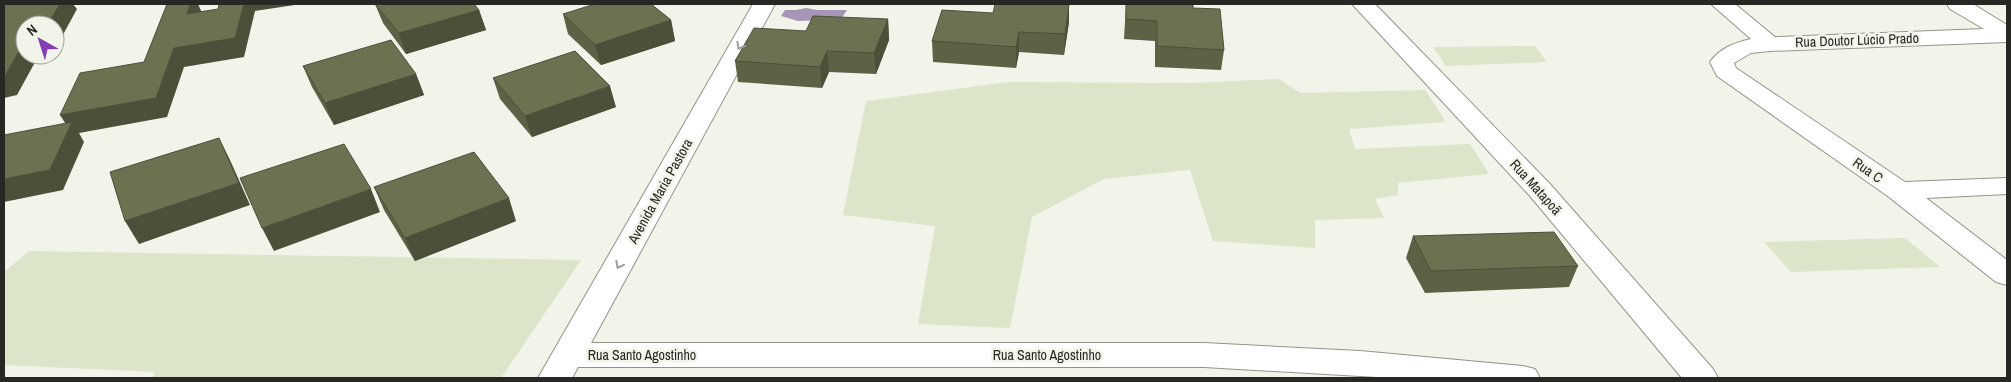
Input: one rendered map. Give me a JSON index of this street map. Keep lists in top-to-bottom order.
{
  "streets": {
    "street": [
      "Rua Doutor Lúcio Prado",
      "Rua C",
      "Rua Matapoã",
      "Avenida Maria Pastora",
      "Rua Santo Agostinho"
    ]
  },
  "crossings": [
    ["Rua Doutor Lúcio Prado", "Rua C"],
    ["Avenida Maria Pastora", "Rua Santo Agostinho"]
  ],
  "one_way": ["Avenida Maria Pastora"],
  "north": "top left"
}
